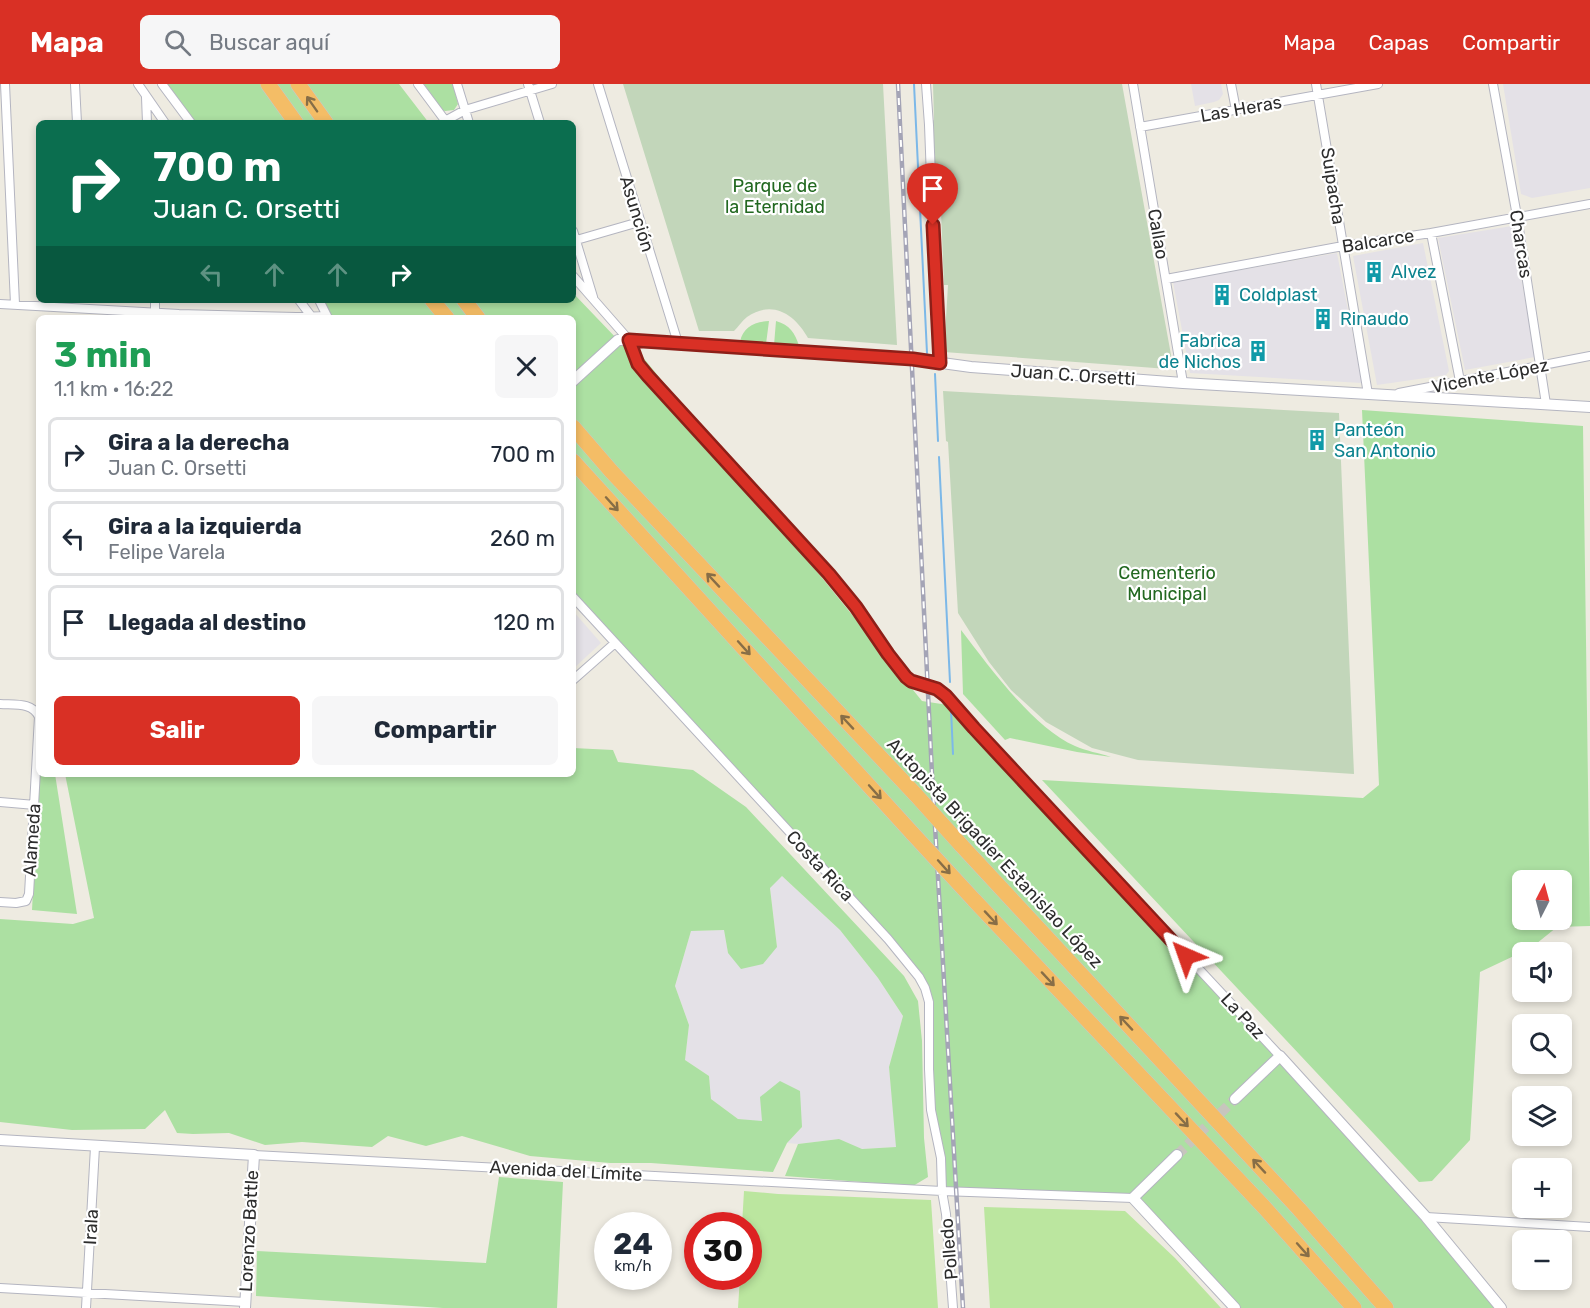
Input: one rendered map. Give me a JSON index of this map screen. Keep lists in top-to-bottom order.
{
  "streets": {
    "highway": ["Autopista Brigadier Estanislao López"],
    "street": [
      "Las Heras",
      "Suipacha",
      "Asunción",
      "Callao",
      "Balcarce",
      "Charcas",
      "Juan C. Orsetti",
      "Vicente López",
      "Alameda",
      "Costa Rica",
      "La Paz",
      "Avenida del Límite",
      "Irala",
      "Lorenzo Battle",
      "Polledo"
    ]
  },
  "crossings": [
    ["Las Heras", "Suipacha"],
    ["Las Heras", "Callao"],
    ["Suipacha", "Balcarce"],
    ["Suipacha", "Juan C. Orsetti"],
    ["Asunción", "Juan C. Orsetti"],
    ["Callao", "Balcarce"],
    ["Callao", "Juan C. Orsetti"],
    ["Balcarce", "Charcas"],
    ["Charcas", "Juan C. Orsetti"],
    ["Charcas", "Vicente López"],
    ["Juan C. Orsetti", "Vicente López"],
    ["Juan C. Orsetti", "La Paz"],
    ["Costa Rica", "Avenida del Límite"],
    ["Costa Rica", "Polledo"],
    ["Avenida del Límite", "Irala"],
    ["Avenida del Límite", "Lorenzo Battle"],
    ["Avenida del Límite", "Polledo"]
  ],
  "parks": ["Parque de la Eternidad", "Cementerio Municipal"],
  "places": {
    "building": [
      "Alvez",
      "Coldplast",
      "Rinaudo",
      "Fabrica de Nichos",
      "Panteón San Antonio"
    ]
  },
  "north": "top",
  "page": {
    "header": "Mapa",
    "search": "Buscar aquí",
    "nav": ["Mapa", "Capas", "Compartir"],
    "turn": ["700 m", "Juan C. Orsetti"],
    "heading": ["3 min", "1.1 km · 16:22"],
    "list": [
      {
        "name": "Gira a la derecha",
        "note": "Juan C. Orsetti",
        "value": "700 m"
      },
      {
        "name": "Gira a la izquierda",
        "note": "Felipe Varela",
        "value": "260 m"
      },
      {
        "name": "Llegada al destino",
        "value": "120 m"
      }
    ],
    "buttons": ["Salir", "Compartir"],
    "map_buttons": ["+", "−"],
    "speed": "24 km/h",
    "limit": "30"
  }
}
